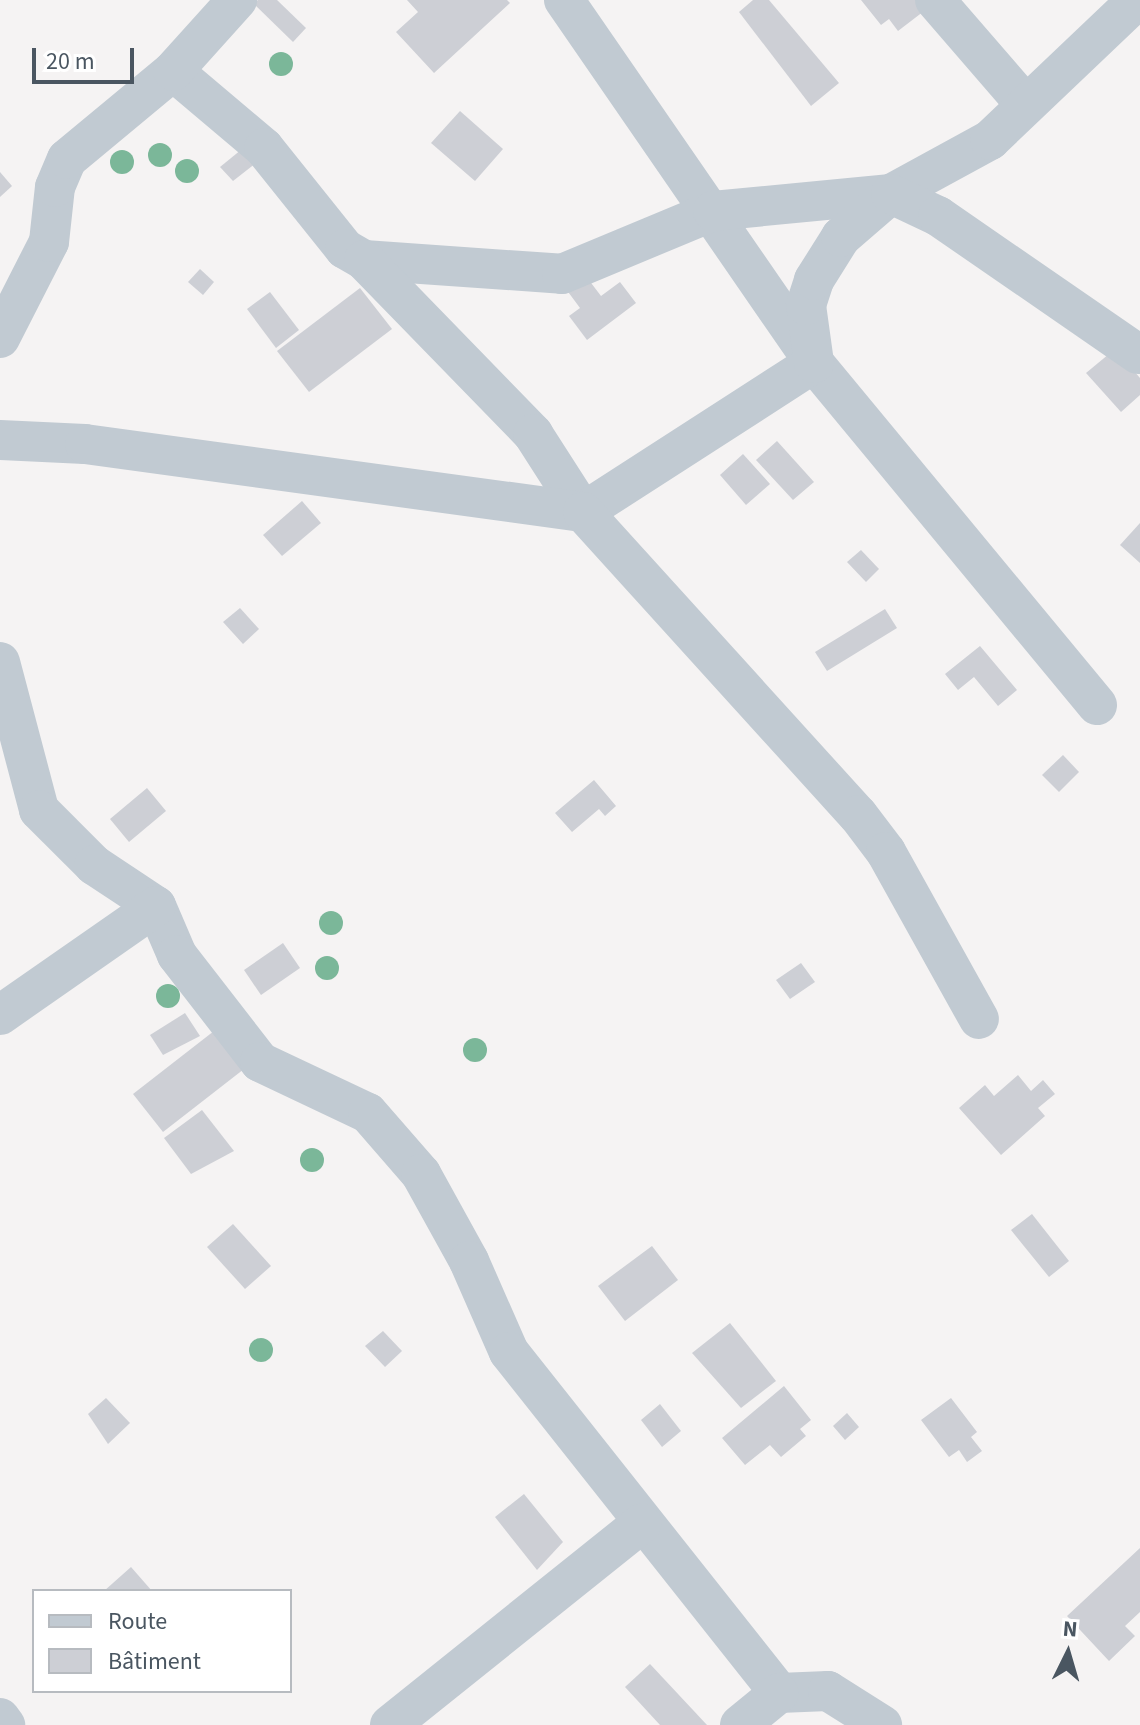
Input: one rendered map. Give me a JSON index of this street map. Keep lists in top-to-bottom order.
{
  "legend": ["Route", "Bâtiment"],
  "scale_bar": "20 m",
  "north": "top"
}
